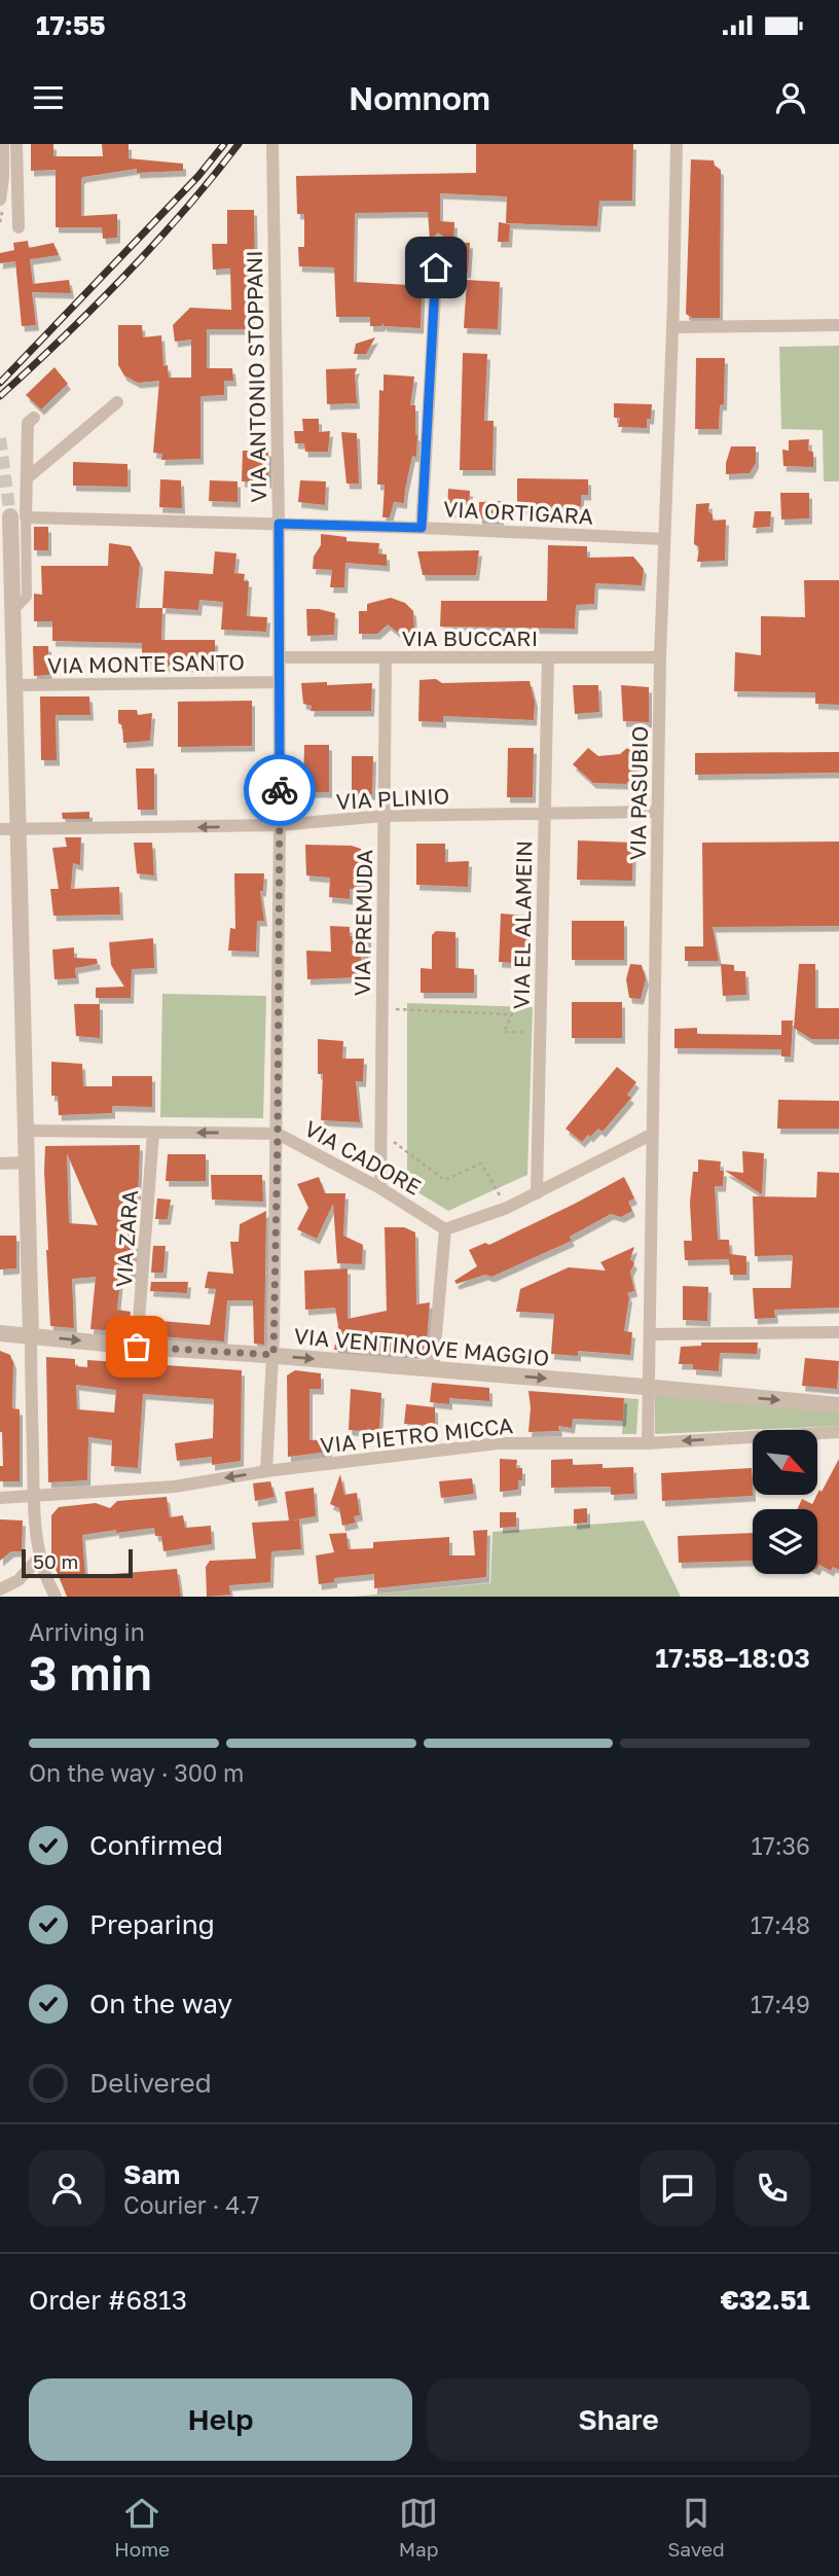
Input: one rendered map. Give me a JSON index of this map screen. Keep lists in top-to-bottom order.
{
  "streets": {
    "street": [
      "VIA ANTONIO STOPPANI",
      "VIA ORTIGARA",
      "VIA BUCCARI",
      "VIA MONTE SANTO",
      "VIA PASUBIO",
      "VIA PLINIO",
      "VIA PREMUDA",
      "VIA EL ALAMEIN",
      "VIA CADORE",
      "VIA ZARA",
      "VIA VENTINOVE MAGGIO",
      "VIA PIETRO MICCA"
    ]
  },
  "crossings": [
    ["VIA ANTONIO STOPPANI", "VIA ORTIGARA"],
    ["VIA ANTONIO STOPPANI", "VIA BUCCARI"],
    ["VIA ANTONIO STOPPANI", "VIA MONTE SANTO"],
    ["VIA ANTONIO STOPPANI", "VIA PLINIO"],
    ["VIA ANTONIO STOPPANI", "VIA CADORE"],
    ["VIA ANTONIO STOPPANI", "VIA VENTINOVE MAGGIO"],
    ["VIA ANTONIO STOPPANI", "VIA PIETRO MICCA"],
    ["VIA ORTIGARA", "VIA PASUBIO"],
    ["VIA BUCCARI", "VIA PASUBIO"],
    ["VIA BUCCARI", "VIA PREMUDA"],
    ["VIA BUCCARI", "VIA EL ALAMEIN"],
    ["VIA PASUBIO", "VIA PLINIO"],
    ["VIA PASUBIO", "VIA VENTINOVE MAGGIO"],
    ["VIA PASUBIO", "VIA PIETRO MICCA"],
    ["VIA PLINIO", "VIA PREMUDA"],
    ["VIA PLINIO", "VIA EL ALAMEIN"],
    ["VIA PREMUDA", "VIA CADORE"],
    ["VIA CADORE", "VIA ZARA"],
    ["VIA ZARA", "VIA VENTINOVE MAGGIO"]
  ],
  "one_way": ["VIA PLINIO", "VIA VENTINOVE MAGGIO"],
  "scale_bar": "50 m",
  "north": "bottom right",
  "page": {
    "status": "17:55",
    "header": "Nomnom",
    "scale": "50 m",
    "heading": ["3 min", "Arriving in", "17:58–18:03"],
    "panel": [
      "Sam",
      "Courier · 4.7",
      "Order #6813",
      "€32.51"
    ],
    "bar": "On the way · 300 m",
    "list": [
      ["Confirmed", "17:36"],
      ["Preparing", "17:48"],
      ["On the way", "17:49"],
      "Delivered"
    ],
    "buttons": ["Help", "Share"],
    "tabs": ["Home", "Map", "Saved"]
  }
}
